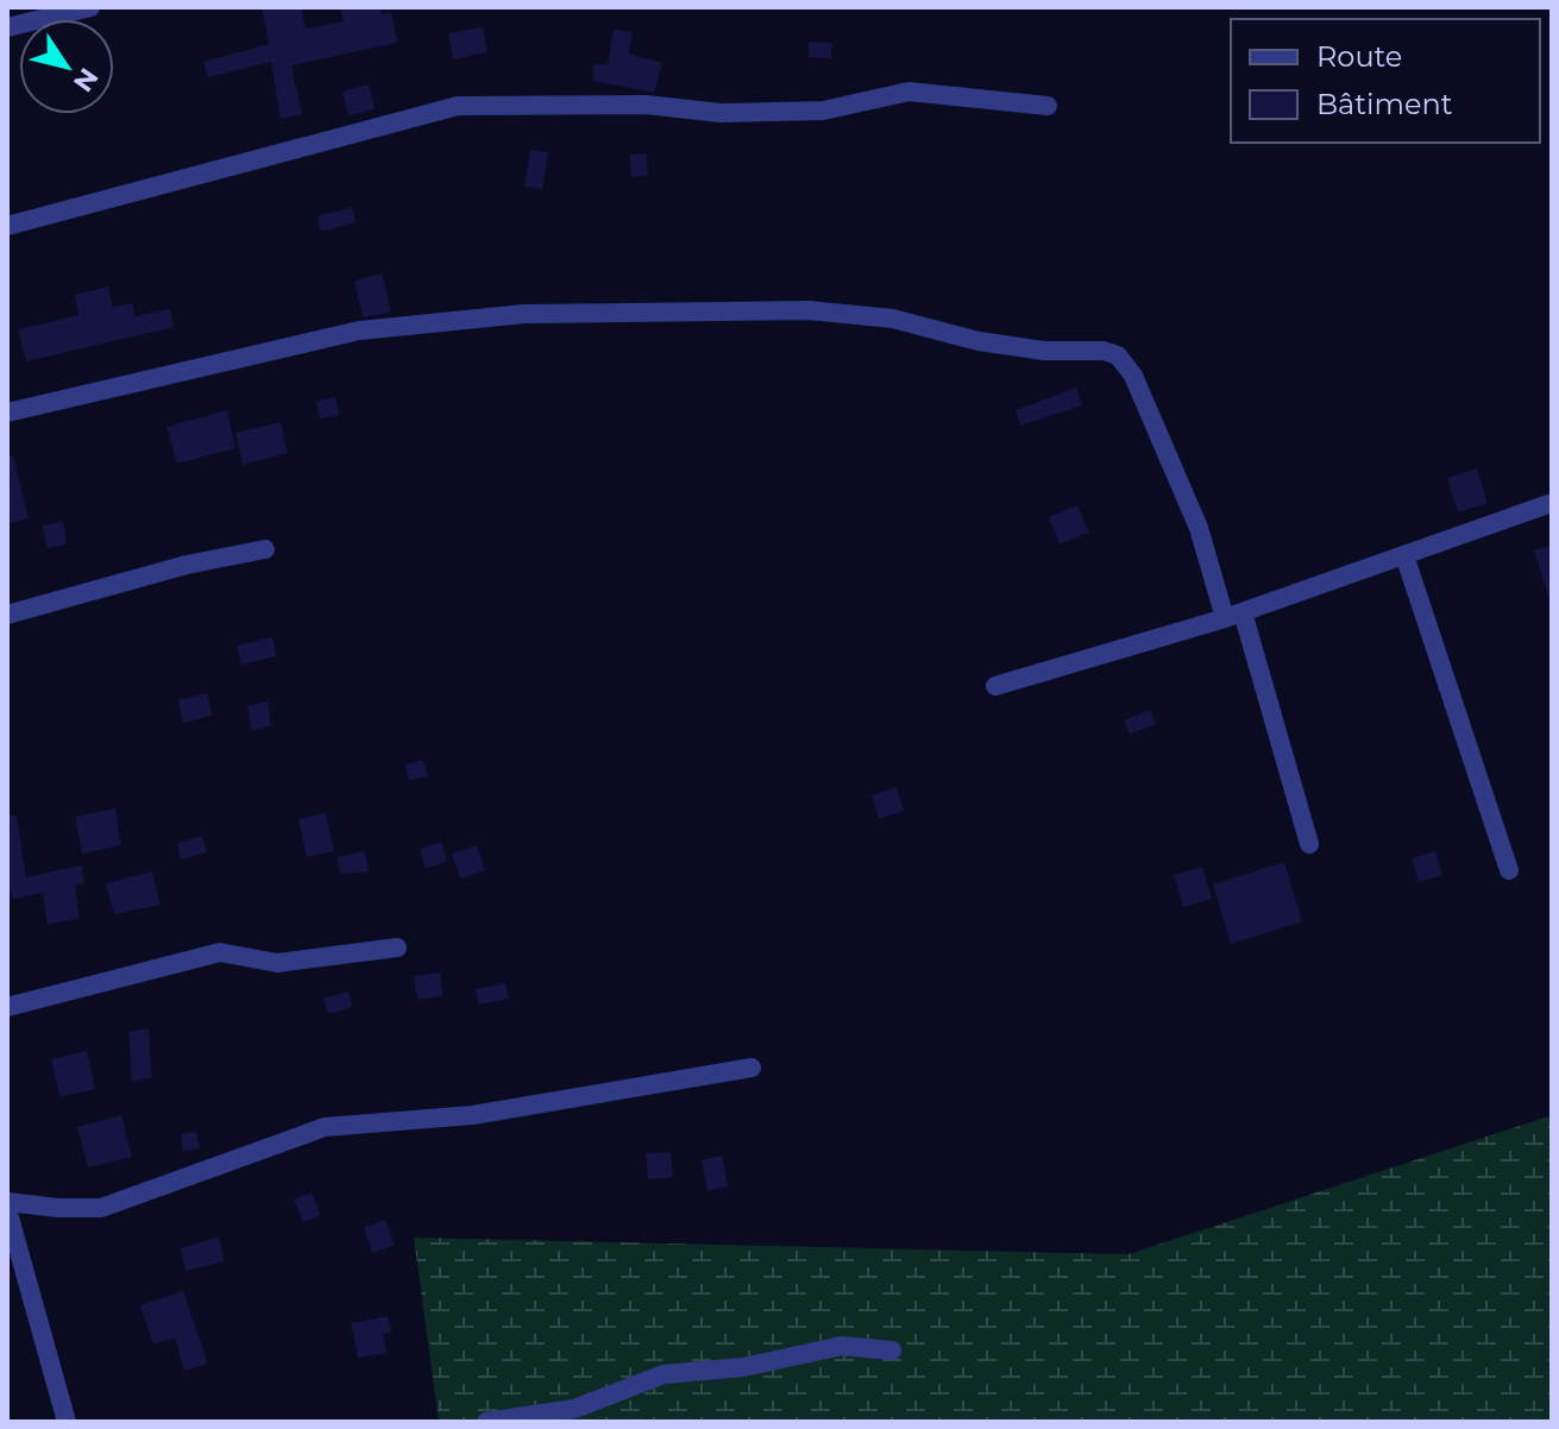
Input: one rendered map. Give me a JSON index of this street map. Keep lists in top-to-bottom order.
{
  "legend": ["Route", "Bâtiment"],
  "north": "bottom right"
}
